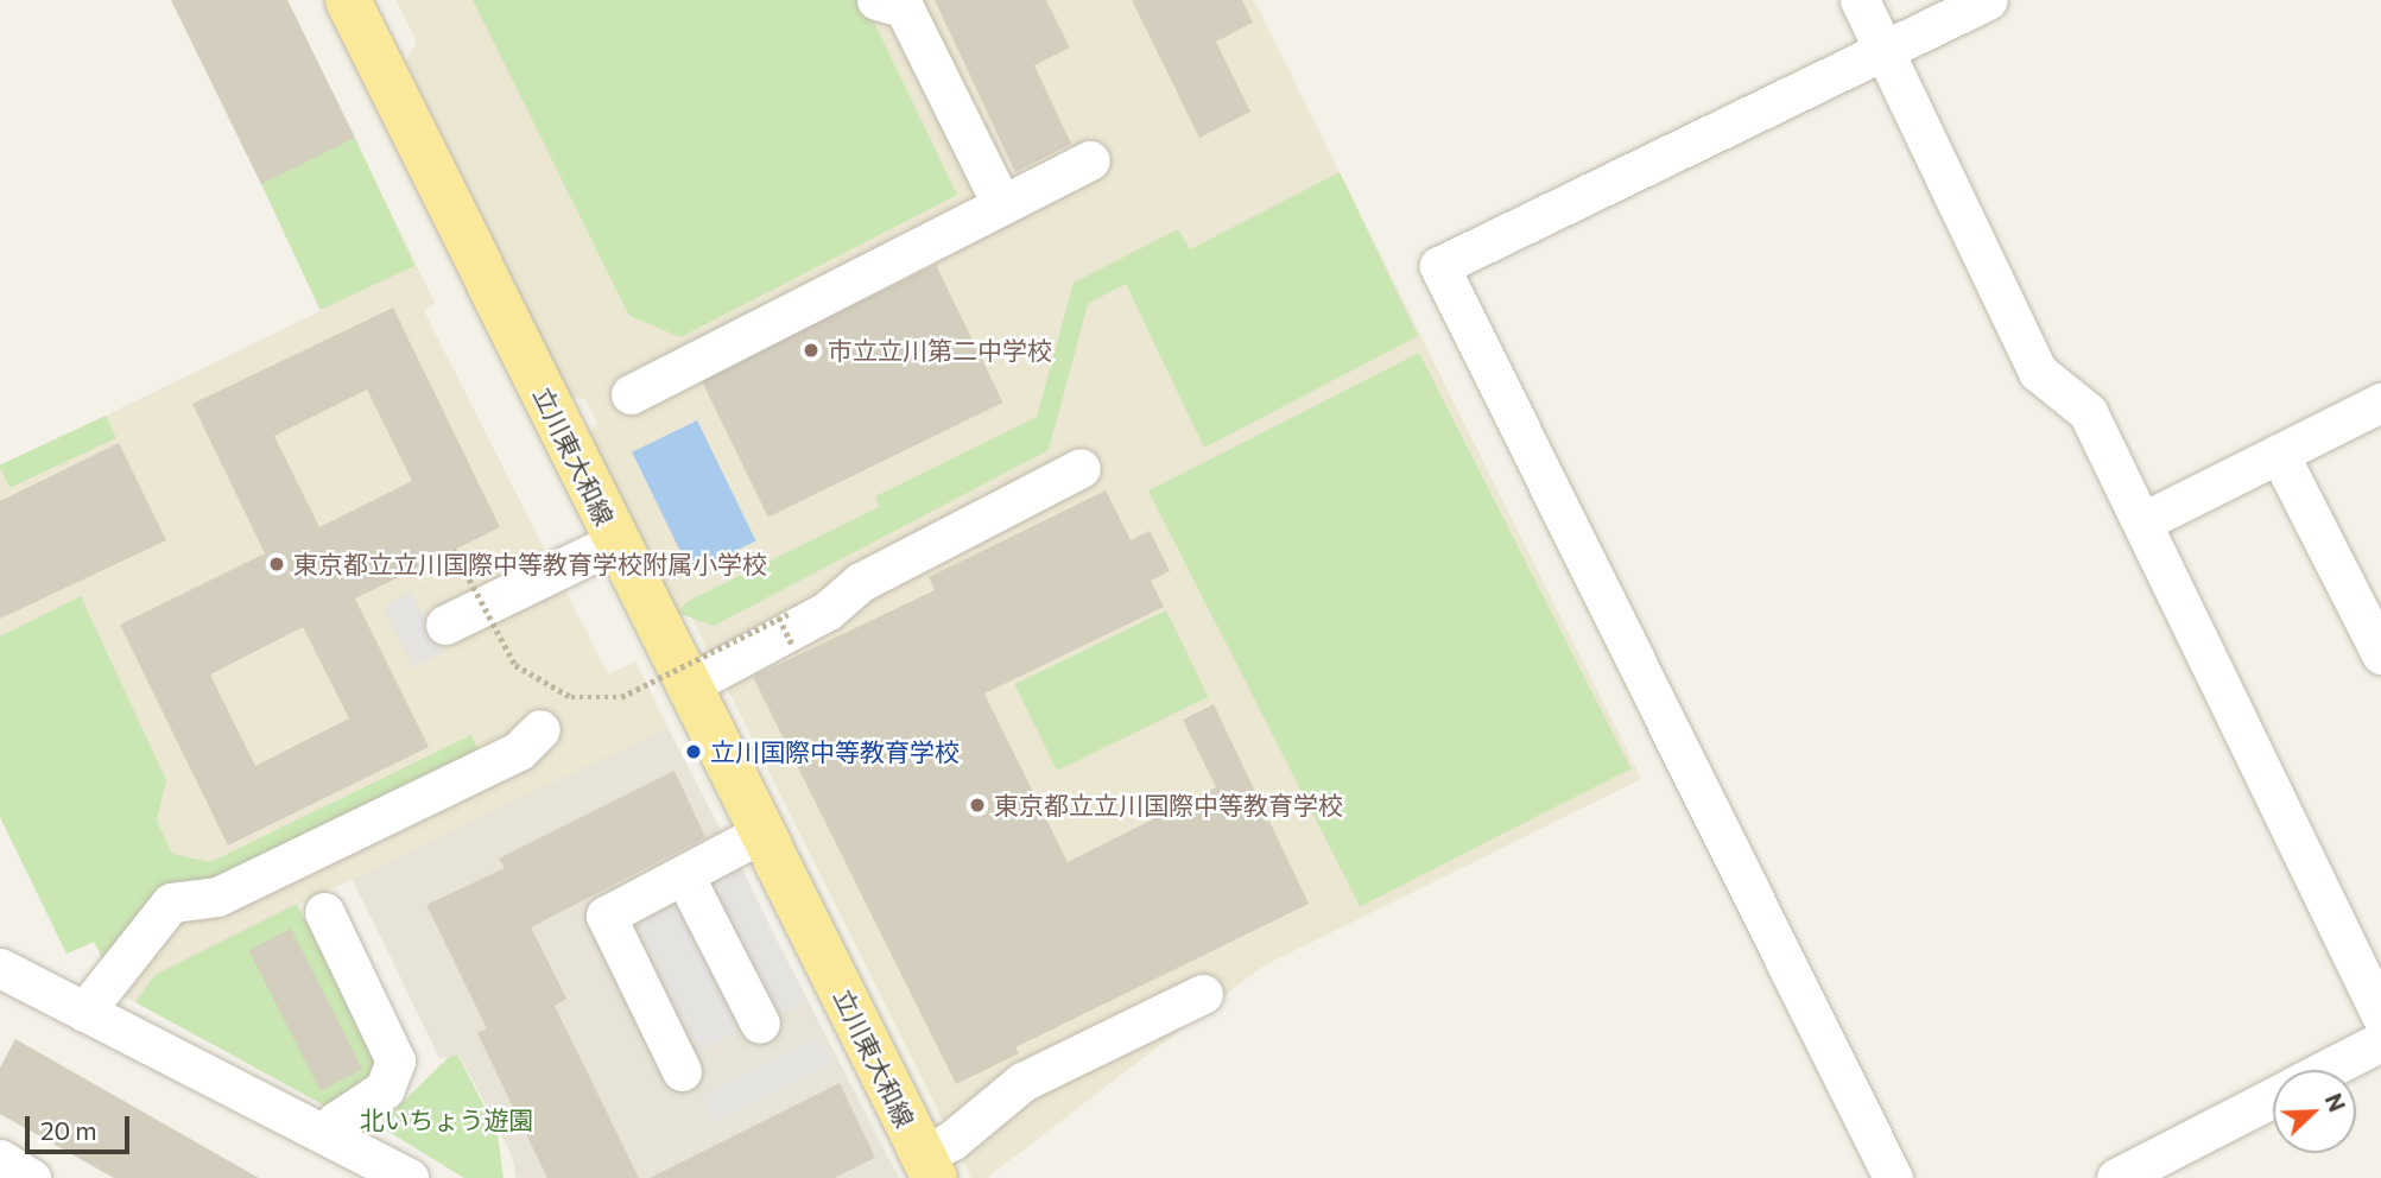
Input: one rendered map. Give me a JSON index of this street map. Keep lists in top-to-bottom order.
{
  "streets": {
    "main road": ["立川東大和線"]
  },
  "parks": ["北いちょう遊園"],
  "places": [
    "市立立川第二中学校",
    "東京都立立川国際中等教育学校附属小学校",
    "立川国際中等教育学校",
    "東京都立立川国際中等教育学校"
  ],
  "scale_bar": "20 m",
  "north": "top right"
}
